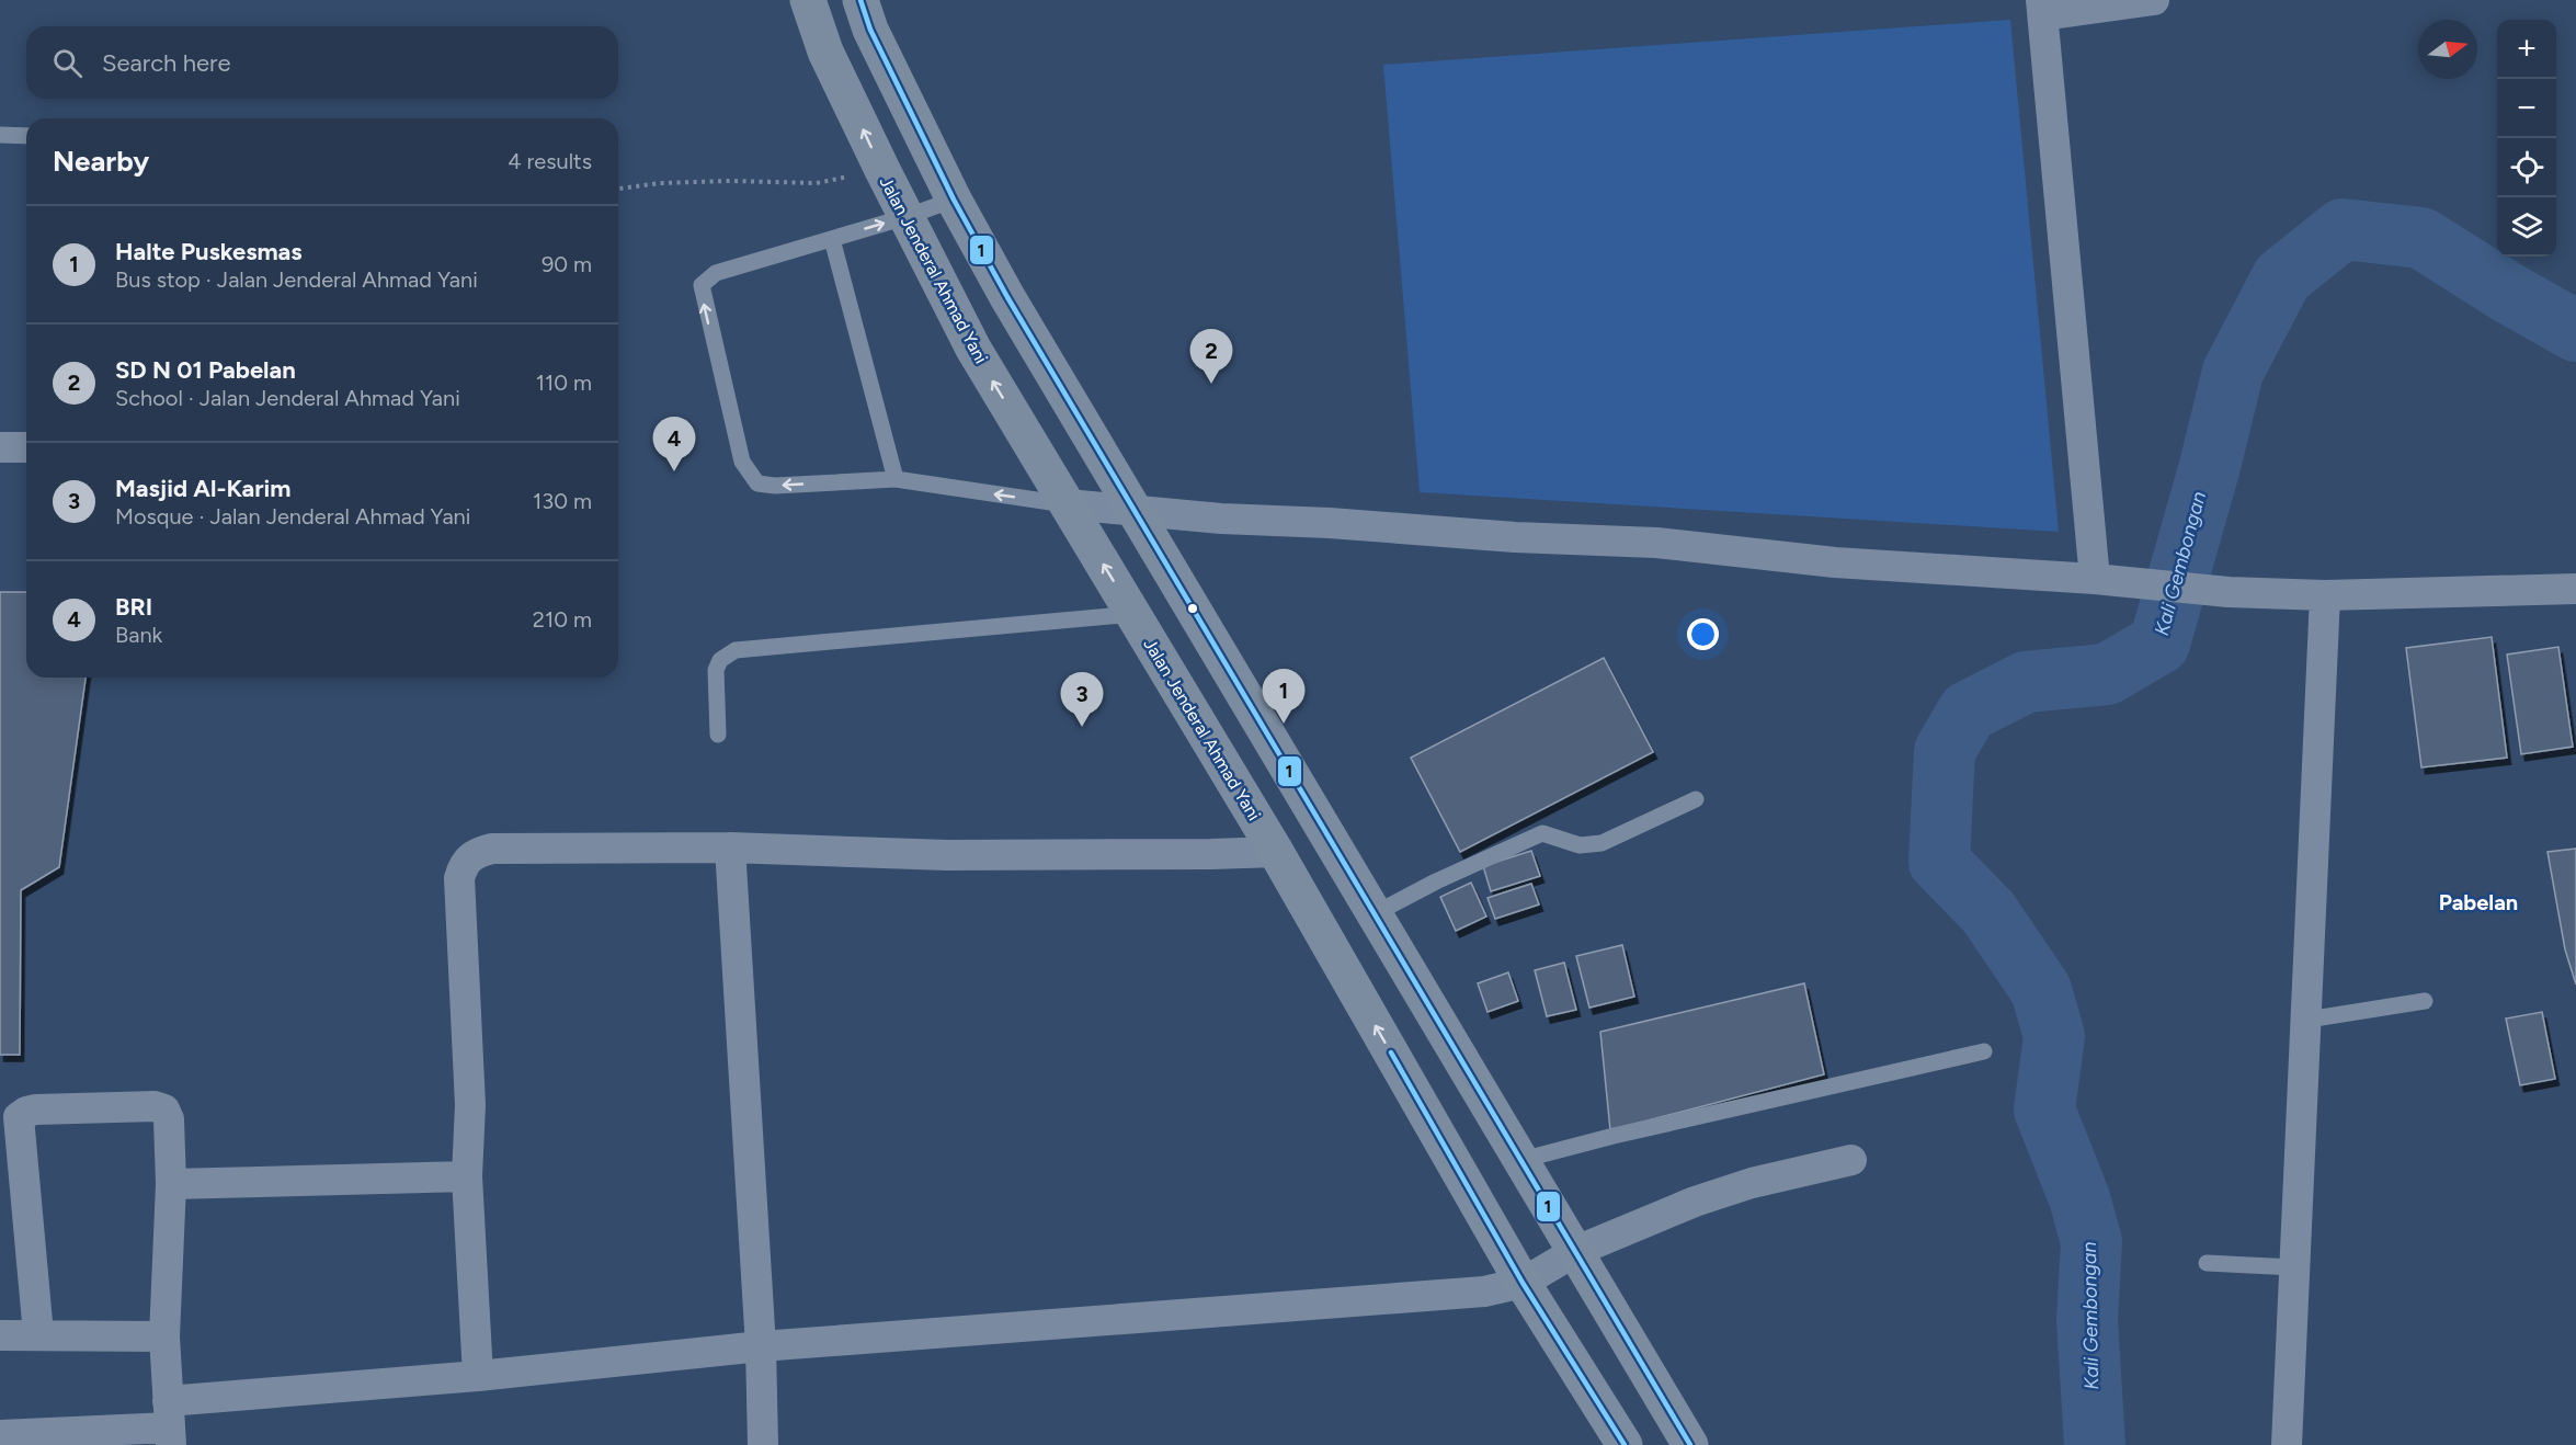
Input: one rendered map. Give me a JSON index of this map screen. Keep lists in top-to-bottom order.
{
  "streets": {
    "highway": ["Jalan Jenderal Ahmad Yani"]
  },
  "districts": ["Pabelan"],
  "water": ["Kali Gembongan"],
  "lines": ["transit line 1"],
  "north": "right",
  "page": {
    "map_buttons": ["+", "−"],
    "search": "Search here",
    "heading": ["Nearby", "4 results"],
    "list": [
      {
        "mark": "1",
        "name": "Halte Puskesmas",
        "note": "Bus stop · Jalan Jenderal Ahmad Yani",
        "value": "90 m"
      },
      {
        "mark": "2",
        "name": "SD N 01 Pabelan",
        "note": "School · Jalan Jenderal Ahmad Yani",
        "value": "110 m"
      },
      {
        "mark": "3",
        "name": "Masjid Al-Karim",
        "note": "Mosque · Jalan Jenderal Ahmad Yani",
        "value": "130 m"
      },
      {
        "mark": "4",
        "name": "BRI",
        "note": "Bank",
        "value": "210 m"
      }
    ],
    "pins": [
      "2",
      "4",
      "1",
      "3"
    ]
  }
}
